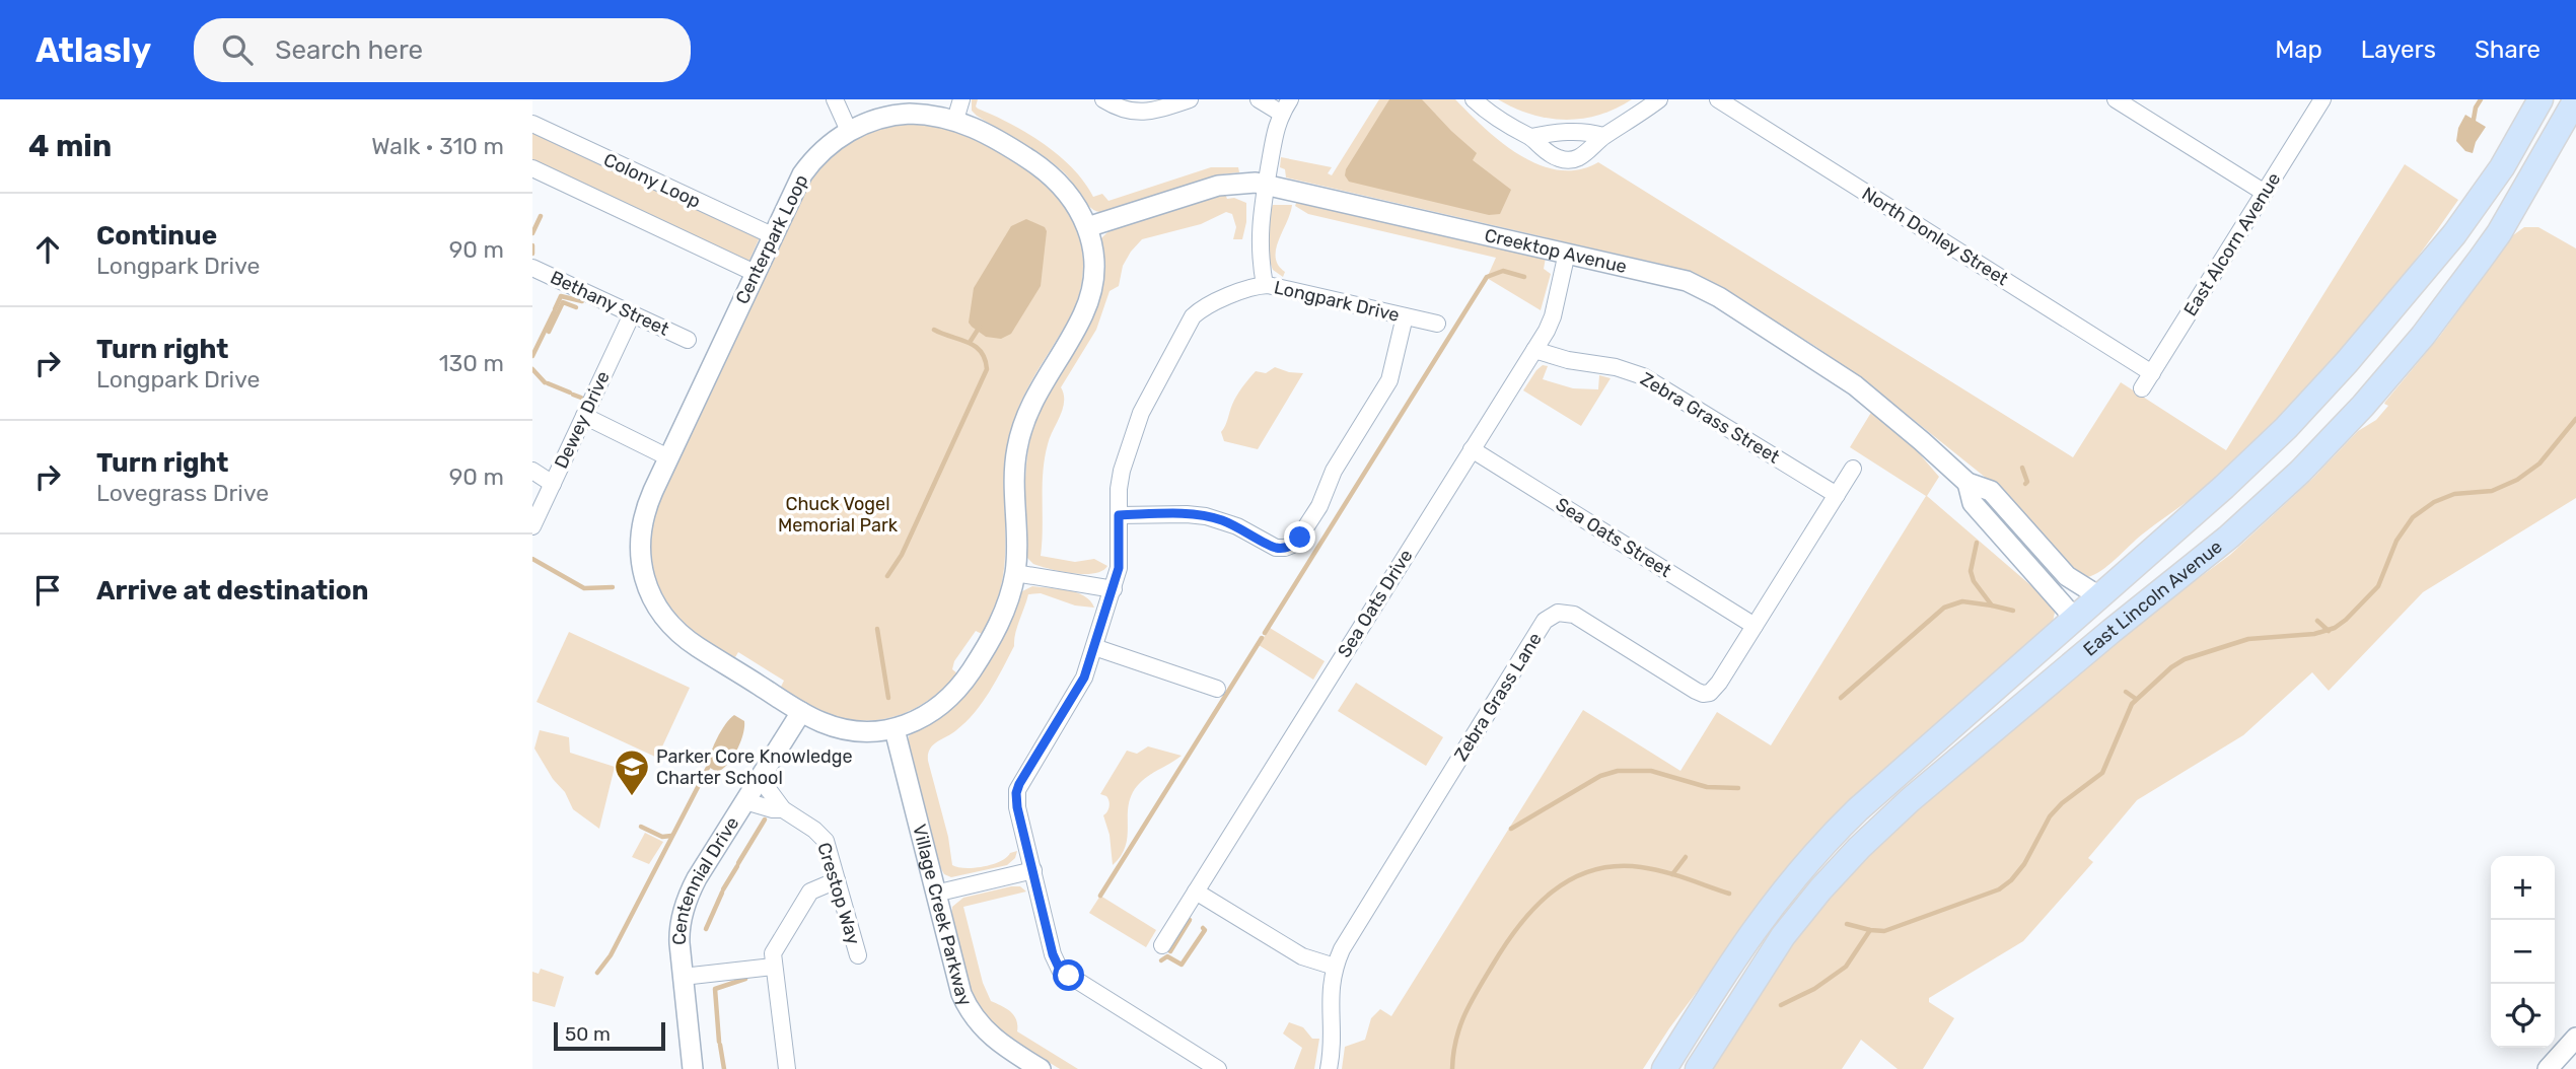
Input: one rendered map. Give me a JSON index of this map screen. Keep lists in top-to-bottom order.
{
  "streets": {
    "main road": ["East Lincoln Avenue"],
    "street": [
      "Colony Loop",
      "North Donley Street",
      "Centerpark Loop",
      "East Alcorn Avenue",
      "Creektop Avenue",
      "Longpark Drive",
      "Bethany Street",
      "Zebra Grass Street",
      "Dewey Drive",
      "Sea Oats Street",
      "Sea Oats Drive",
      "Zebra Grass Lane",
      "Centennial Drive",
      "Crestop Way",
      "Village Creek Parkway"
    ]
  },
  "crossings": [
    ["Colony Loop", "Centerpark Loop"],
    ["North Donley Street", "East Alcorn Avenue"],
    ["Centerpark Loop", "Creektop Avenue"],
    ["Centerpark Loop", "Centennial Drive"],
    ["Centerpark Loop", "Village Creek Parkway"],
    ["Creektop Avenue", "East Lincoln Avenue"],
    ["Creektop Avenue", "Sea Oats Drive"],
    ["Bethany Street", "Dewey Drive"],
    ["Zebra Grass Street", "Sea Oats Drive"],
    ["Zebra Grass Street", "Zebra Grass Lane"],
    ["Sea Oats Street", "Sea Oats Drive"],
    ["Sea Oats Street", "Zebra Grass Lane"],
    ["Centennial Drive", "Crestop Way"]
  ],
  "parks": ["Chuck Vogel Memorial Park"],
  "places": {
    "school or university": ["Parker Core Knowledge Charter School"]
  },
  "scale_bar": "50 m",
  "page": {
    "header": "Atlasly",
    "search": "Search here",
    "nav": ["Map", "Layers", "Share"],
    "heading": ["4 min", "Walk · 310 m"],
    "list": [
      ["Continue", "Longpark Drive", "90 m"],
      ["Turn right", "Longpark Drive", "130 m"],
      ["Turn right", "Lovegrass Drive", "90 m"],
      "Arrive at destination"
    ],
    "map_buttons": ["+", "−"],
    "scale": "50 m"
  }
}
